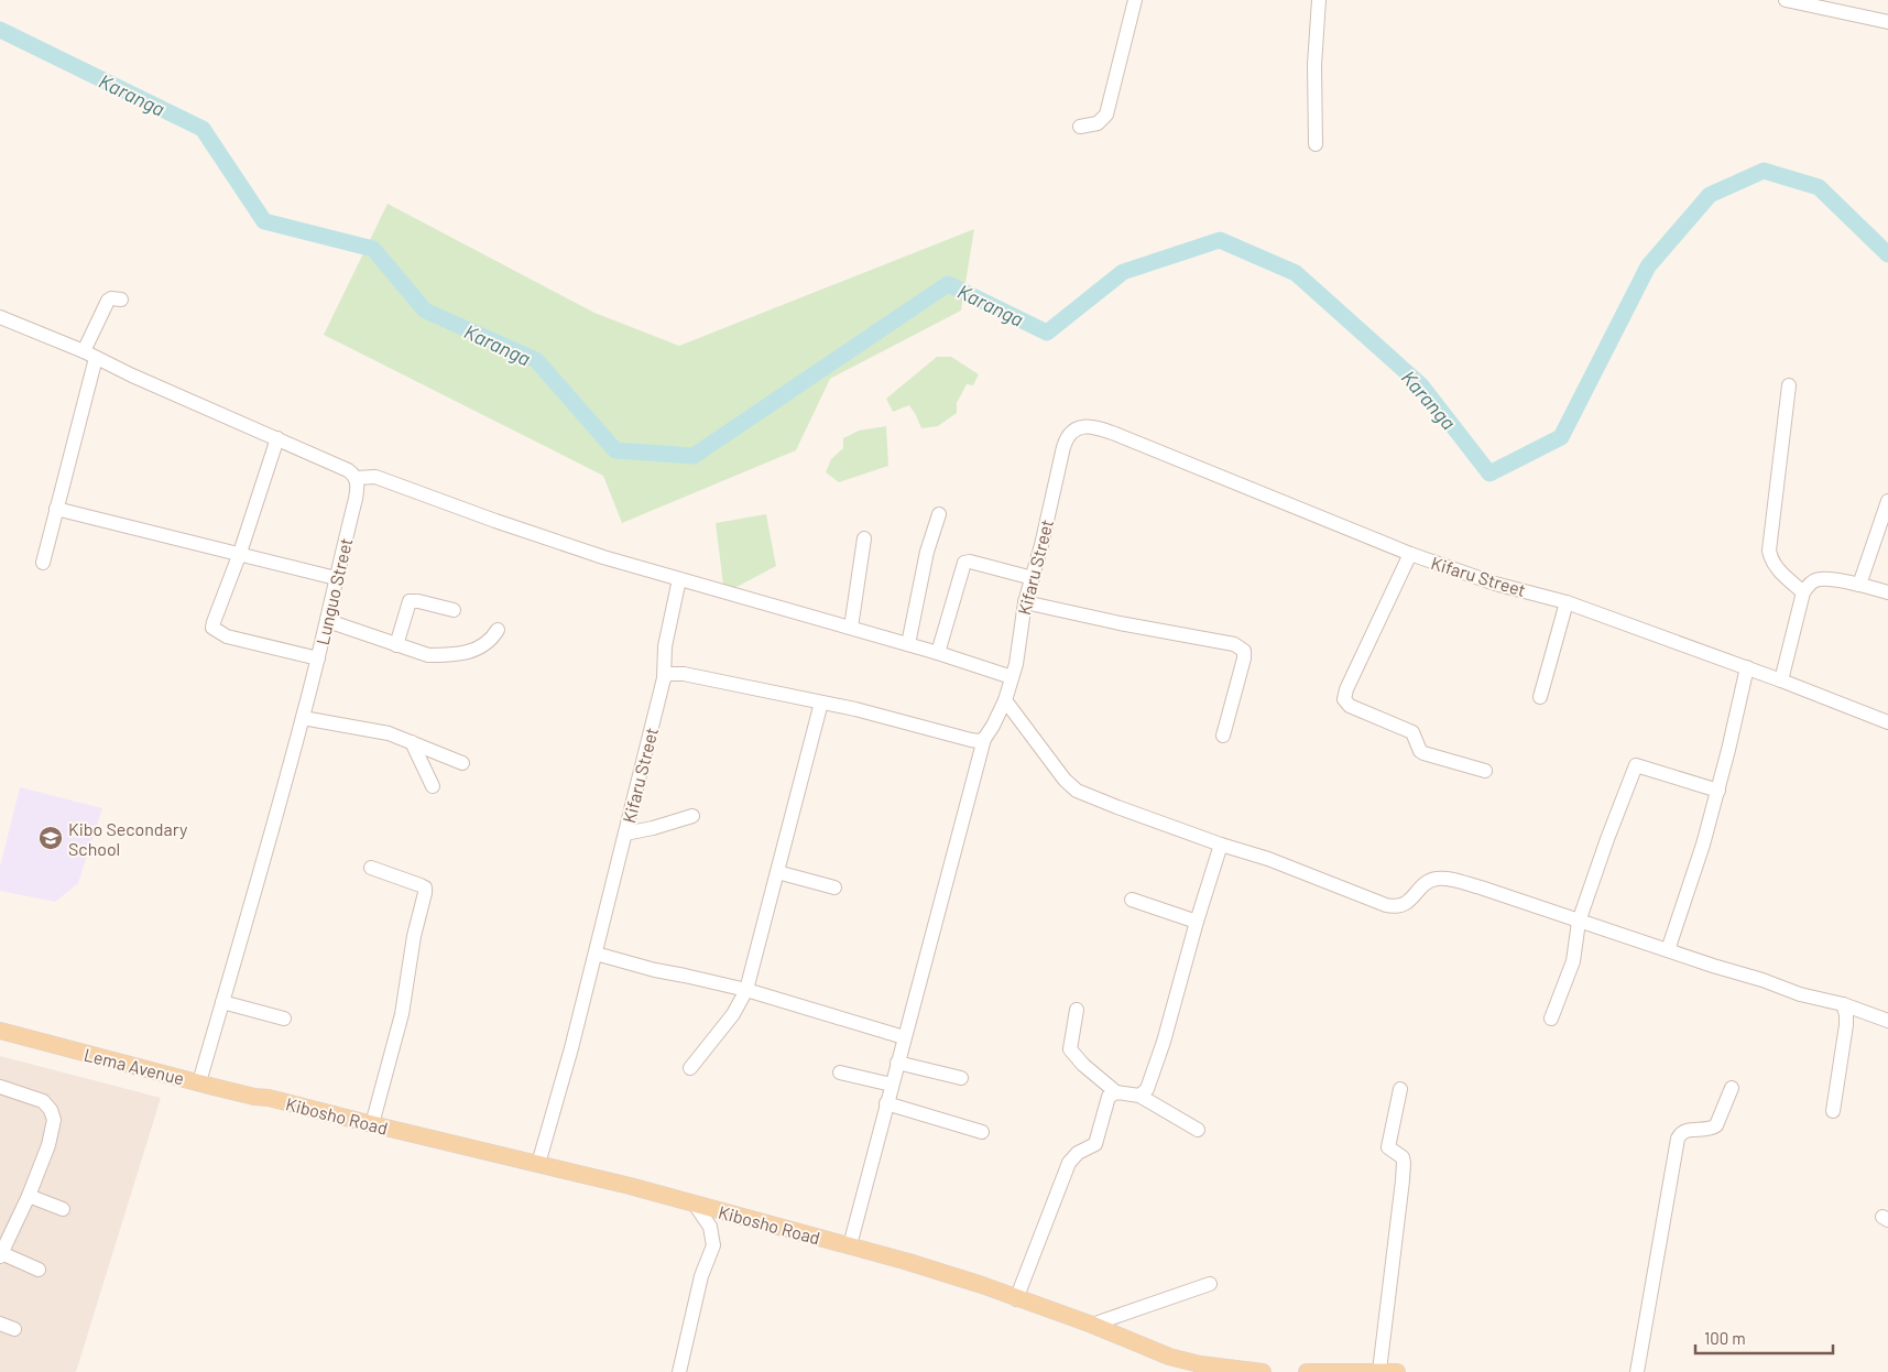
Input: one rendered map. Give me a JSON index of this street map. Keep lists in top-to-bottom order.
{
  "streets": {
    "main road": ["Lema Avenue", "Kibosho Road"],
    "street": ["Kifaru Street", "Lunguo Street"]
  },
  "crossings": [
    ["Kifaru Street", "Kibosho Road"],
    ["Lunguo Street", "Lema Avenue"],
    ["Lema Avenue", "Kibosho Road"]
  ],
  "water": ["Karanga"],
  "places": {
    "school or university": ["Kibo Secondary School"]
  },
  "scale_bar": "100 m"
}
